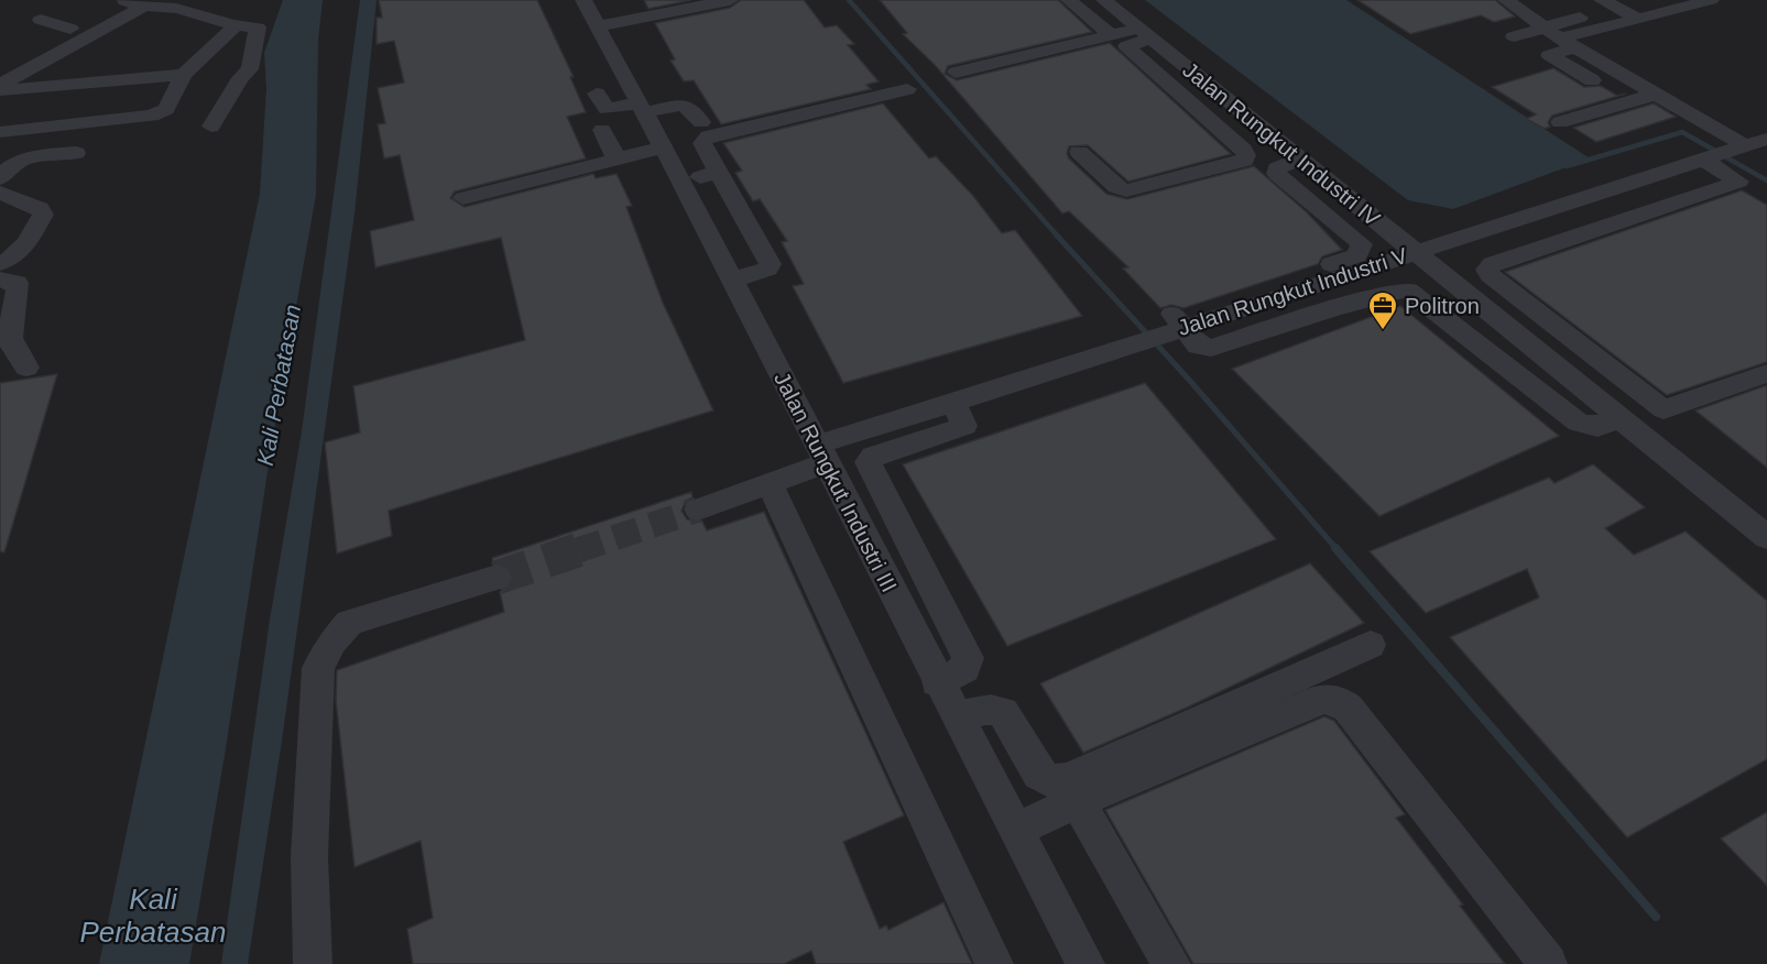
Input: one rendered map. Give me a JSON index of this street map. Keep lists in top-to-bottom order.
{
  "streets": {
    "street": ["Jalan Rungkut Industri IV", "Jalan Rungkut Industri V", "Jalan Rungkut Industri III"]
  },
  "crossings": [
    ["Jalan Rungkut Industri IV", "Jalan Rungkut Industri V"],
    ["Jalan Rungkut Industri V", "Jalan Rungkut Industri III"]
  ],
  "water": ["Kali Perbatasan"],
  "places": {
    "office": ["Politron"]
  }
}
